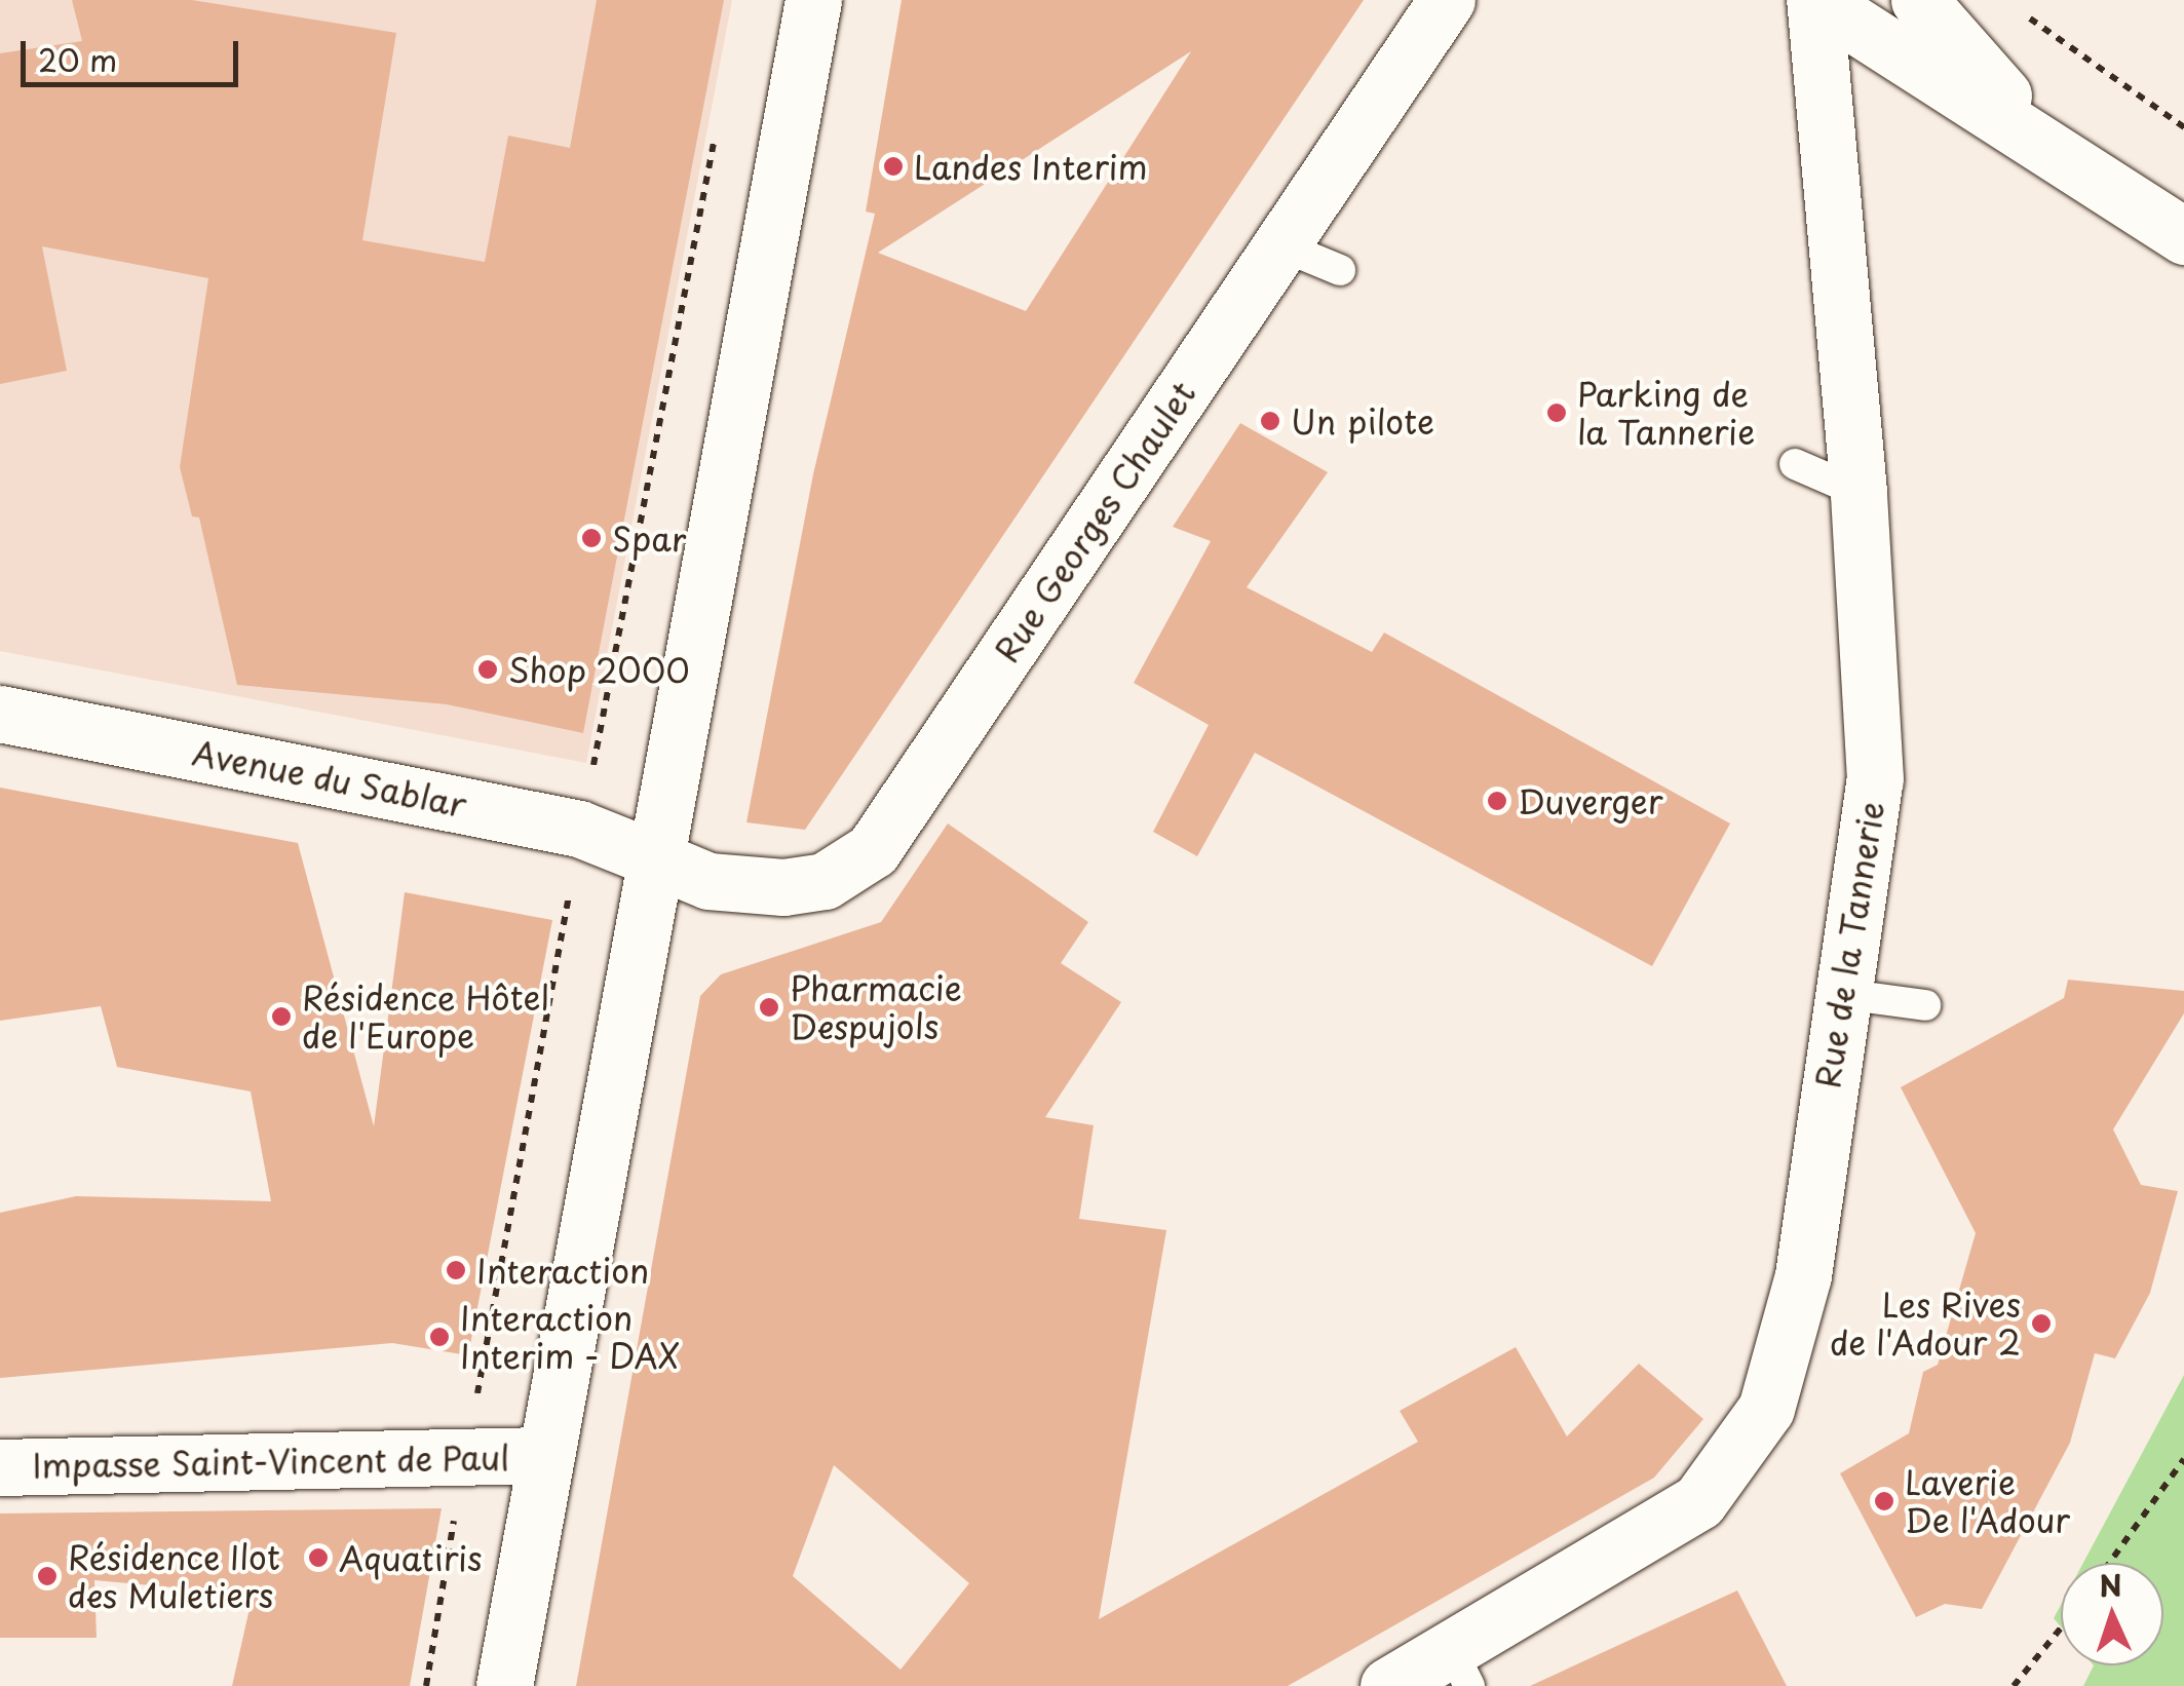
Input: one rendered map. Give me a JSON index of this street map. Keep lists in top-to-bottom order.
{
  "streets": {
    "main road": [
      "Rue Georges Chaulet",
      "Avenue du Sablar",
      "Rue de la Tannerie",
      "Impasse Saint-Vincent de Paul"
    ]
  },
  "crossings": [
    ["Rue Georges Chaulet", "Avenue du Sablar"]
  ],
  "places": [
    "Landes Interim",
    "Parking de la Tannerie",
    "Un pilote",
    "Spar",
    "Shop 2000",
    "Duverger",
    "Pharmacie Despujols",
    "Résidence Hôtel de l'Europe",
    "Interaction",
    "Les Rives de l'Adour 2",
    "Interaction Interim - DAX",
    "Laverie De l'Adour",
    "Aquatiris",
    "Résidence Ilot des Muletiers"
  ],
  "scale_bar": "20 m",
  "north": "top"
}
